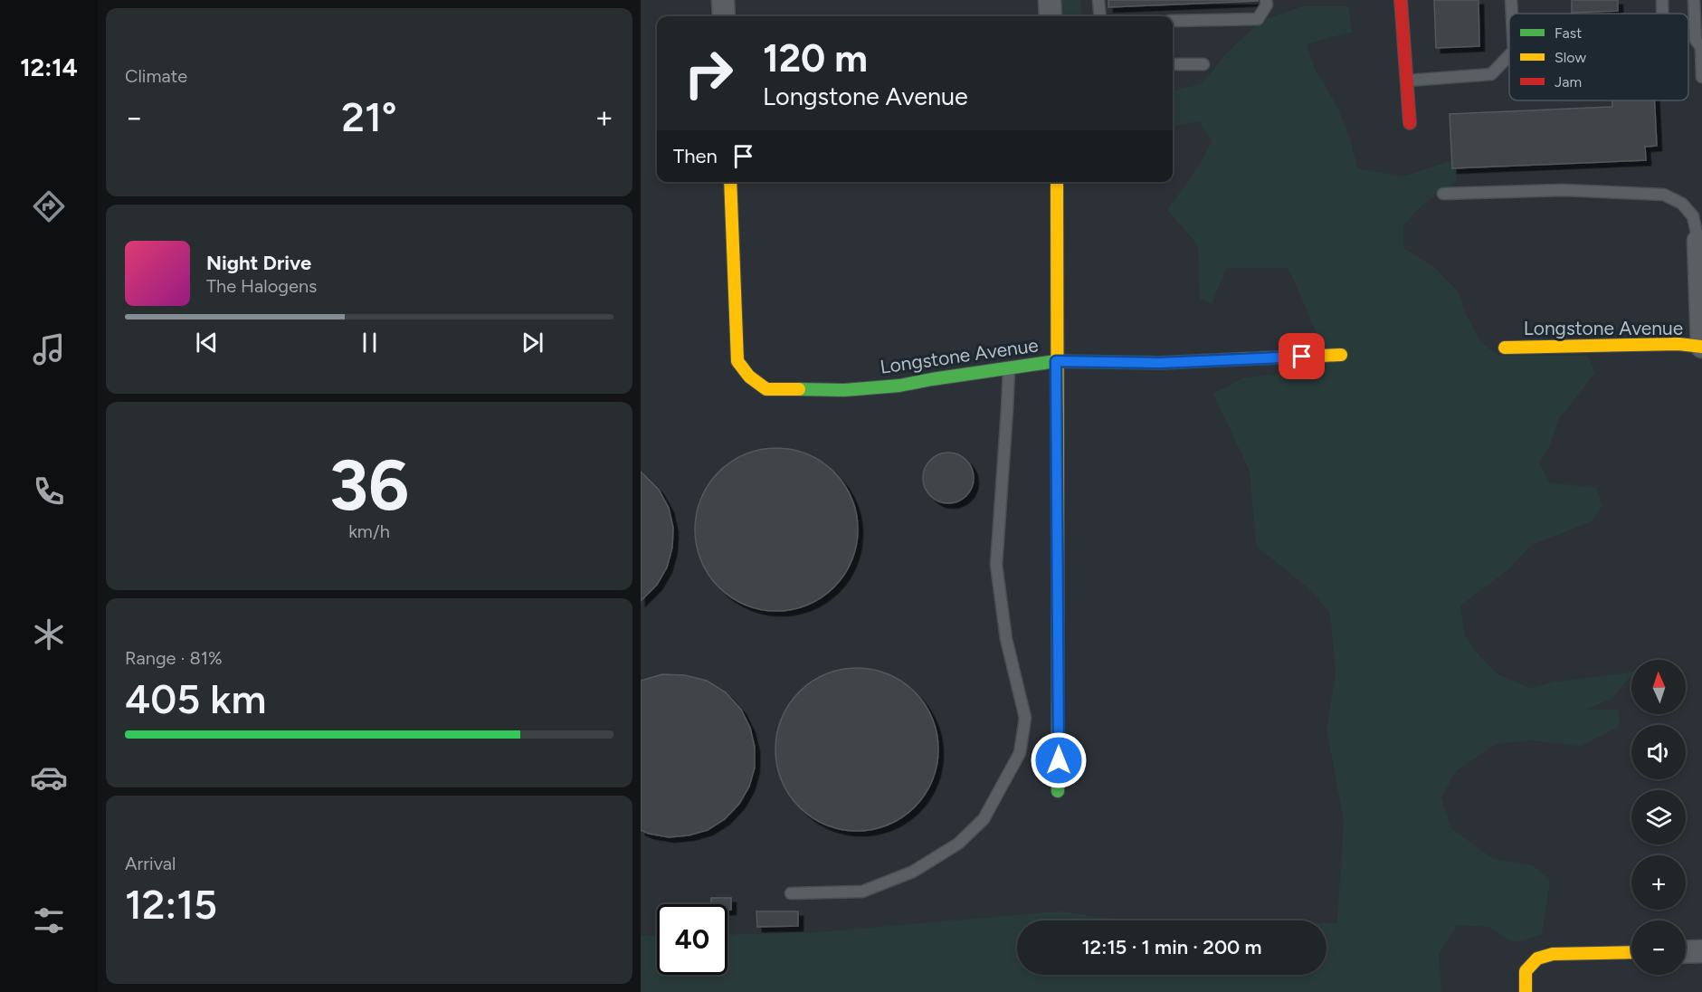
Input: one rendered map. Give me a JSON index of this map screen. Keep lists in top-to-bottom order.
{
  "streets": {
    "street": ["Longstone Avenue"]
  },
  "legend": ["Fast", "Slow", "Jam"],
  "north": "top",
  "page": {
    "tabs": "12:14",
    "tile": [
      "Climate",
      ["36", "km/h"],
      ["Range · 81%", "405 km"],
      ["Arrival", "12:15"]
    ],
    "turn": ["120 m", "Longstone Avenue"],
    "heat": ["−", "21°", "+"],
    "then": "Then",
    "song": ["Night Drive", "The Halogens"],
    "map_buttons": ["+", "−"],
    "limit": "40",
    "trip": "12:15 · 1 min · 200 m"
  }
}
